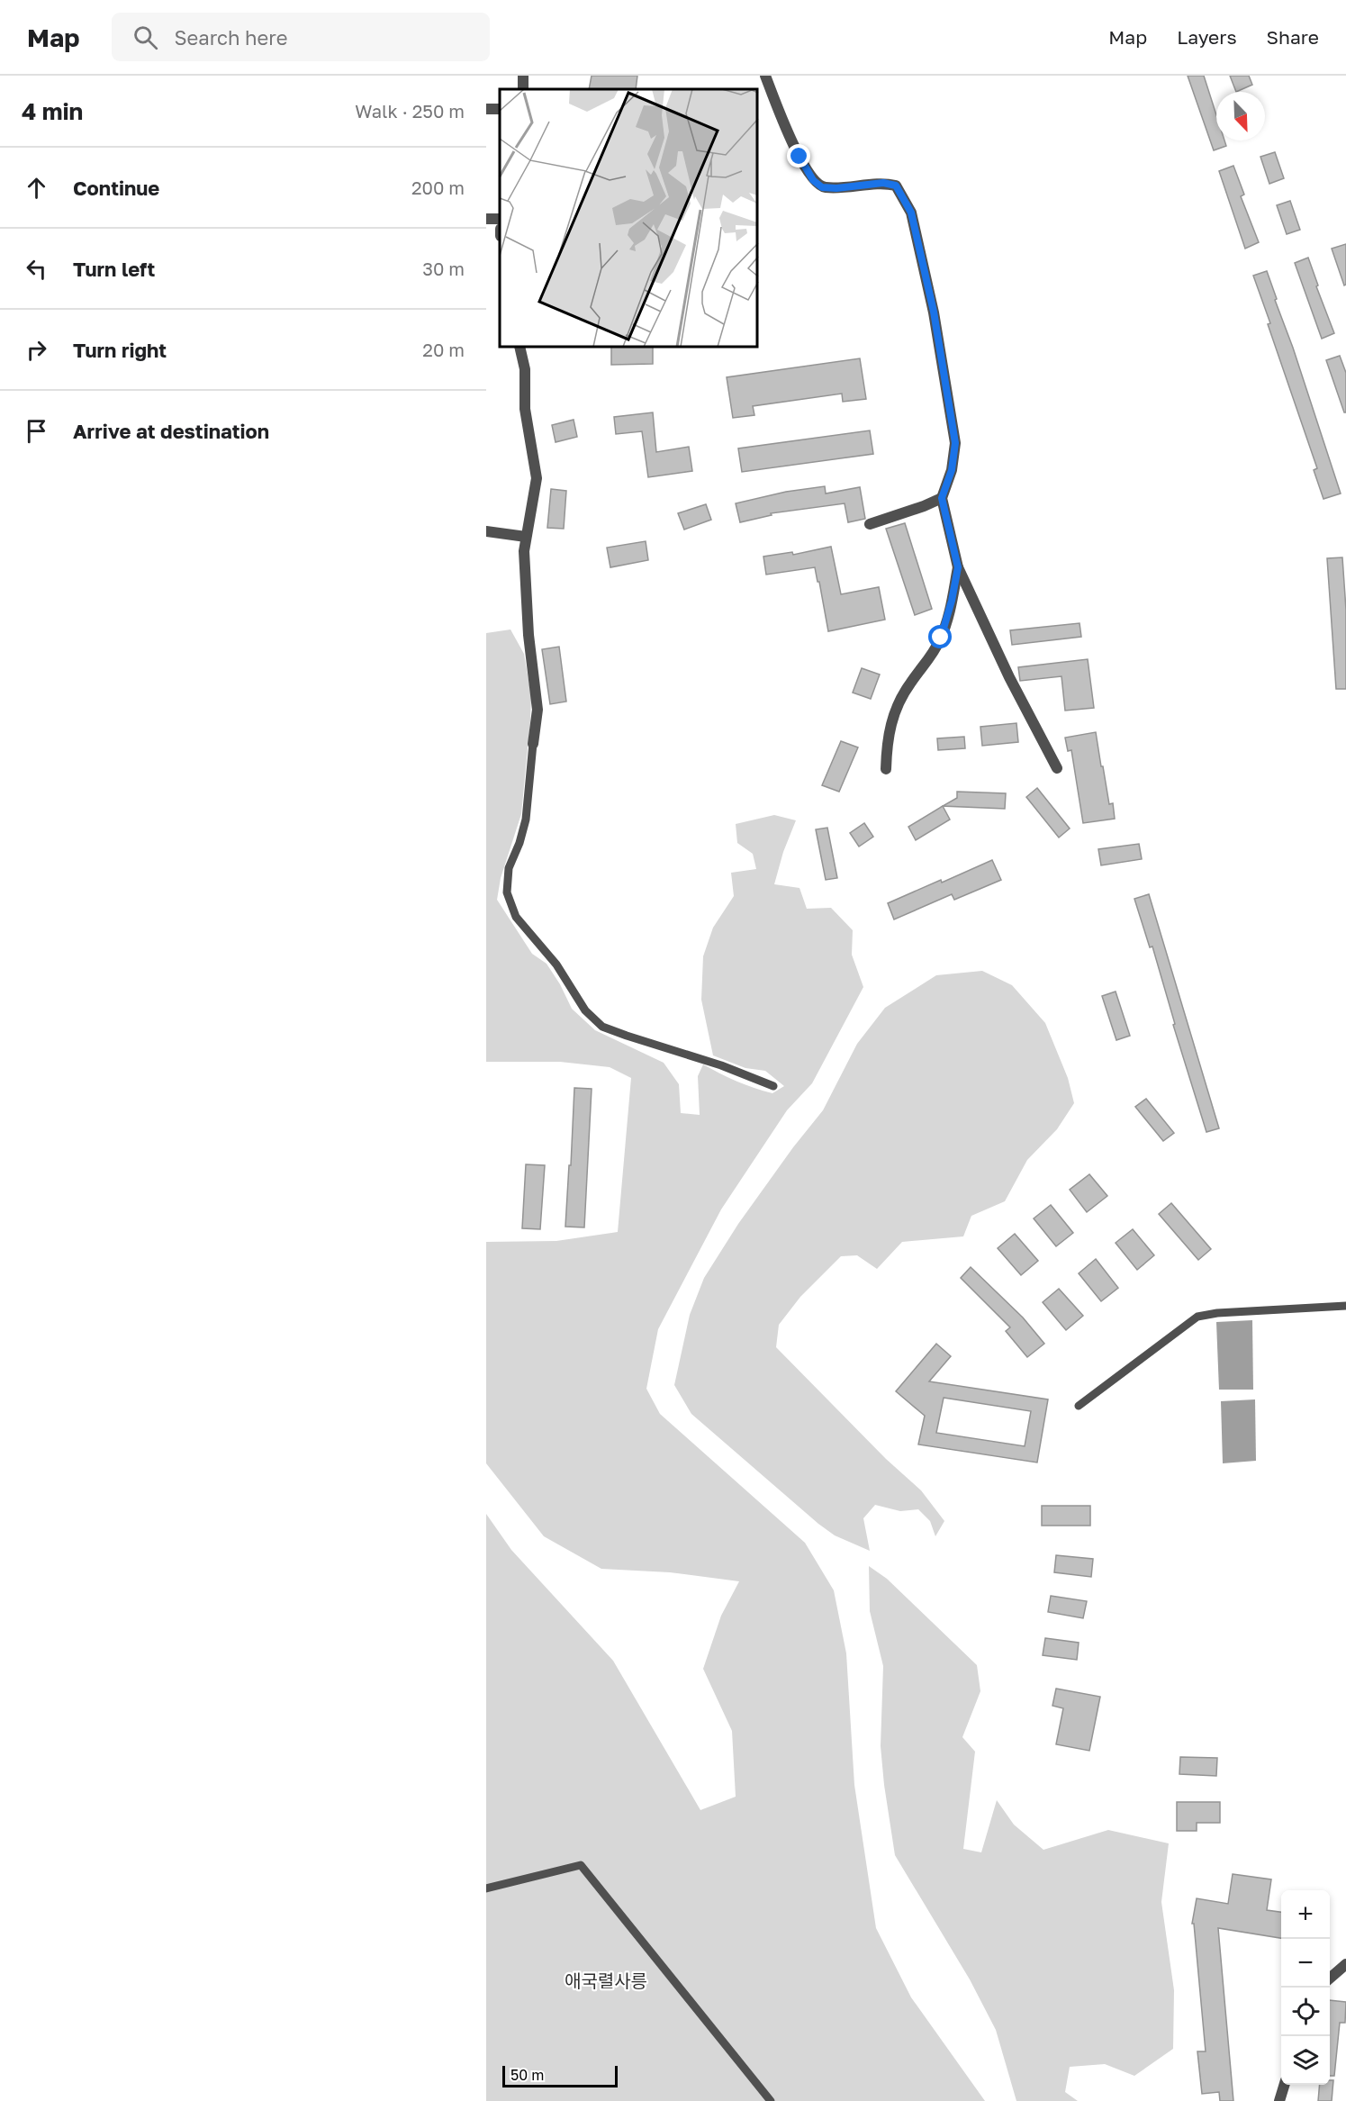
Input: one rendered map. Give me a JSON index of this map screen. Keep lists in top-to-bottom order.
{
  "parks": ["애국렬사릉"],
  "scale_bar": "50 m",
  "north": "bottom right",
  "page": {
    "header": "Map",
    "search": "Search here",
    "nav": ["Map", "Layers", "Share"],
    "heading": ["4 min", "Walk · 250 m"],
    "list": [
      ["Continue", "200 m"],
      ["Turn left", "30 m"],
      ["Turn right", "20 m"],
      "Arrive at destination"
    ],
    "map_buttons": ["+", "−"],
    "scale": "50 m"
  }
}
